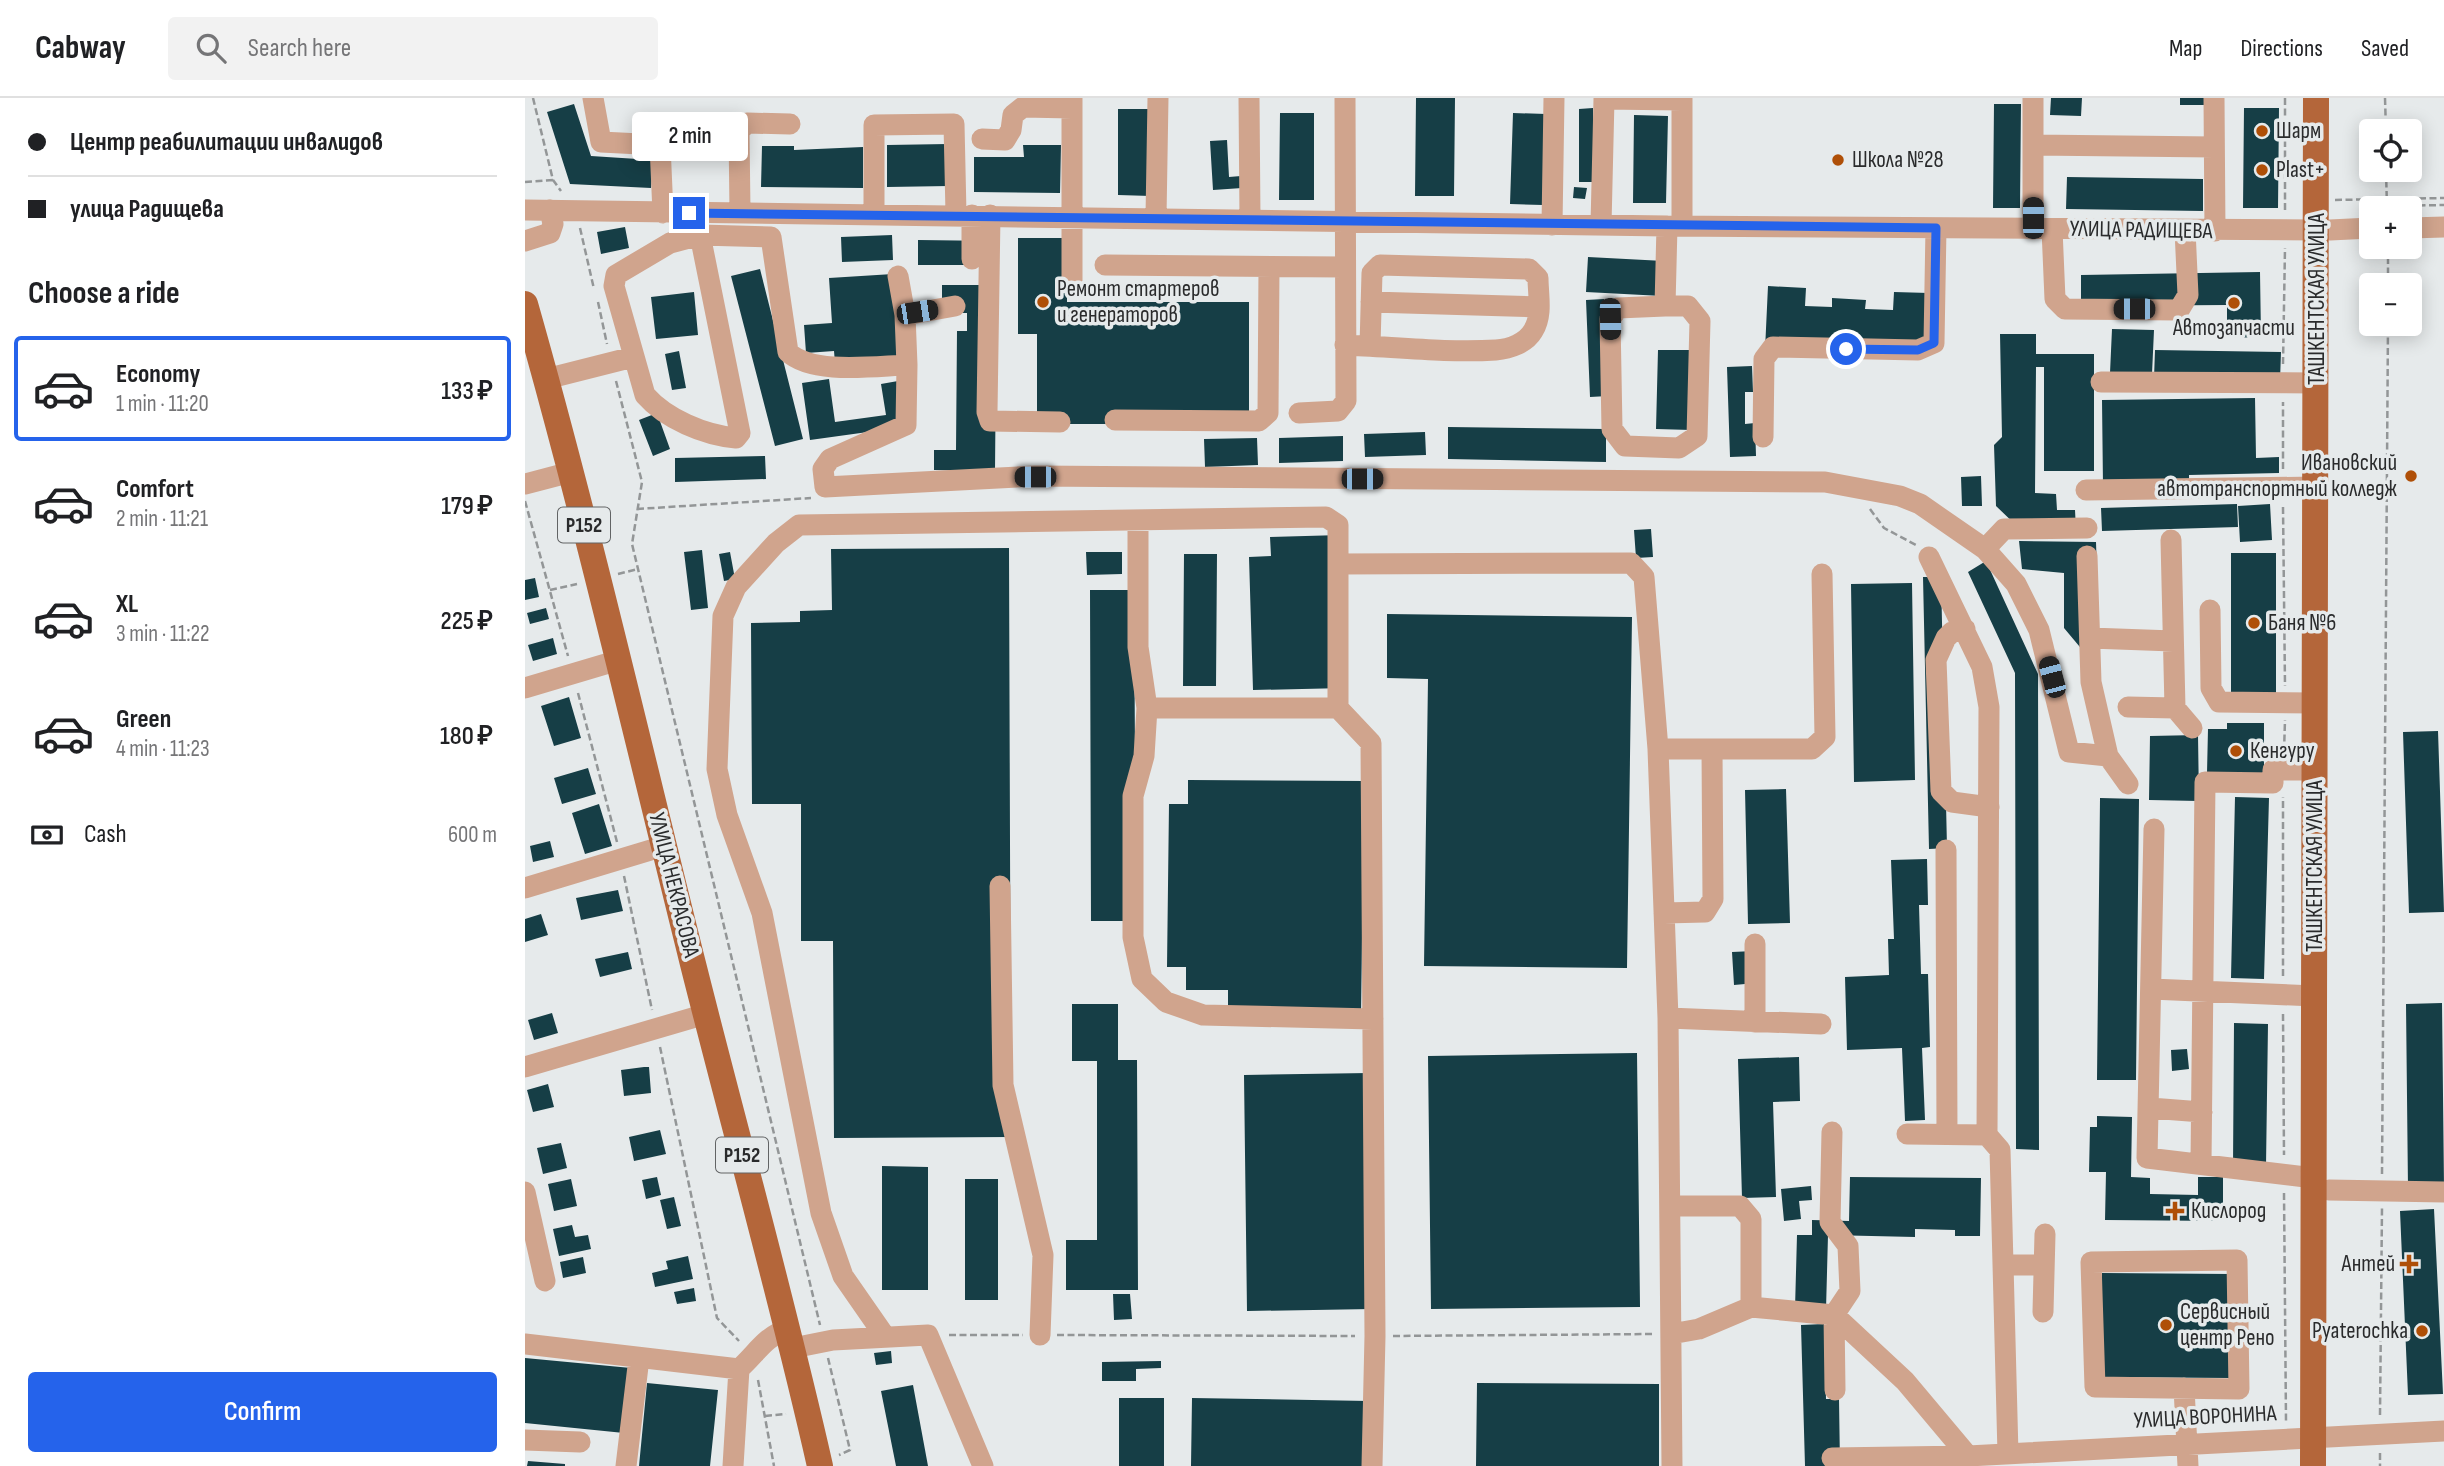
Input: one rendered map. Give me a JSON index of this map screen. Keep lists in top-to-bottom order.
{
  "streets": {
    "main road": ["ТАШКЕНТСКАЯ УЛИЦА", "Р152", "УЛИЦА НЕКРАСОВА"],
    "street": ["УЛИЦА РАДИЩЕВА", "УЛИЦА ВОРОНИНА"]
  },
  "crossings": [
    ["УЛИЦА РАДИЩЕВА", "ТАШКЕНТСКАЯ УЛИЦА"],
    ["ТАШКЕНТСКАЯ УЛИЦА", "УЛИЦА ВОРОНИНА"]
  ],
  "places": {
    "other": [
      "Шарм",
      "Школа №28",
      "Plast+",
      "Ремонт стартеров и генераторов",
      "Автозапчасти",
      "Ивановский автотранспортный колледж",
      "Баня №6",
      "Кенгуру",
      "Сервисный центр Рено",
      "Pyaterochka"
    ],
    "health": ["Кислород", "Антей"]
  },
  "page": {
    "header": "Cabway",
    "search": "Search here",
    "nav": ["Map", "Directions", "Saved"],
    "banner": ["Центр реабилитации инвалидов", "улица Радищева"],
    "bubble": "2 min",
    "map_buttons": ["+", "−"],
    "heading": "Choose a ride",
    "list": [
      {
        "name": "Economy",
        "note": "1 min · 11:20",
        "value": "133 ₽"
      },
      {
        "name": "Comfort",
        "note": "2 min · 11:21",
        "value": "179 ₽"
      },
      {
        "name": "XL",
        "note": "3 min · 11:22",
        "value": "225 ₽"
      },
      {
        "name": "Green",
        "note": "4 min · 11:23",
        "value": "180 ₽"
      }
    ],
    "pay": ["Cash", "600 m"],
    "buttons": "Confirm"
  }
}
